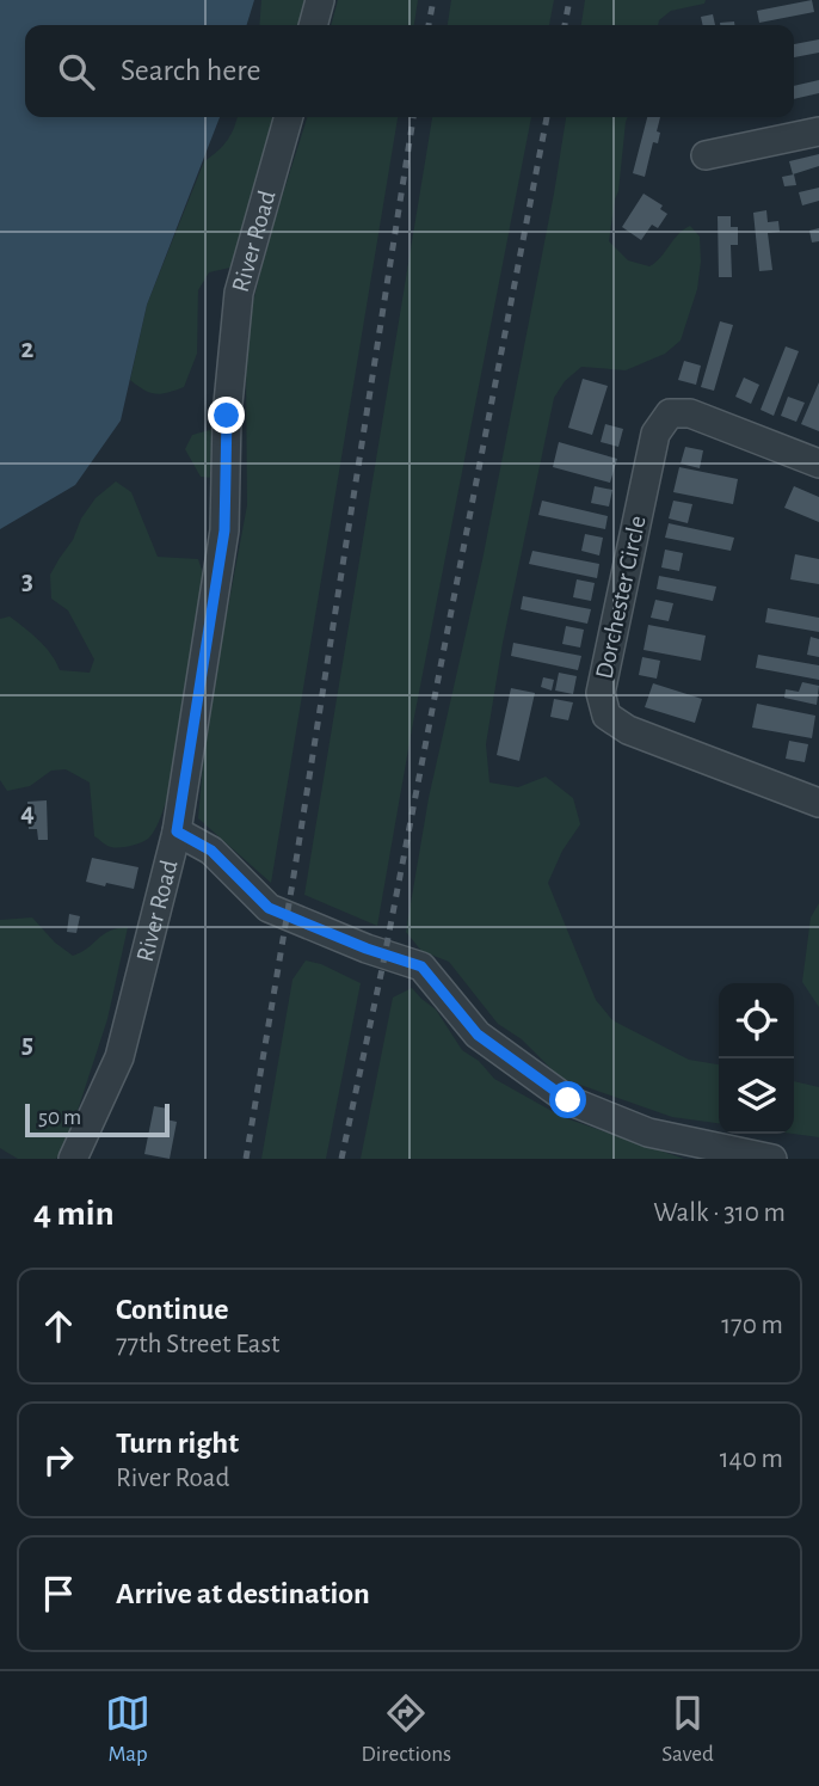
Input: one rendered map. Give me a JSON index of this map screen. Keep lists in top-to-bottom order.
{
  "streets": {
    "street": ["River Road", "Dorchester Circle"]
  },
  "scale_bar": "50 m",
  "page": {
    "search": "Search here",
    "scale": "50 m",
    "heading": ["4 min", "Walk · 310 m"],
    "list": [
      ["Continue", "77th Street East", "170 m"],
      ["Turn right", "River Road", "140 m"],
      "Arrive at destination"
    ],
    "nav": ["Map", "Directions", "Saved"]
  },
  "grid": {
    "rows": [
      "2",
      "3",
      "4",
      "5"
    ]
  }
}
